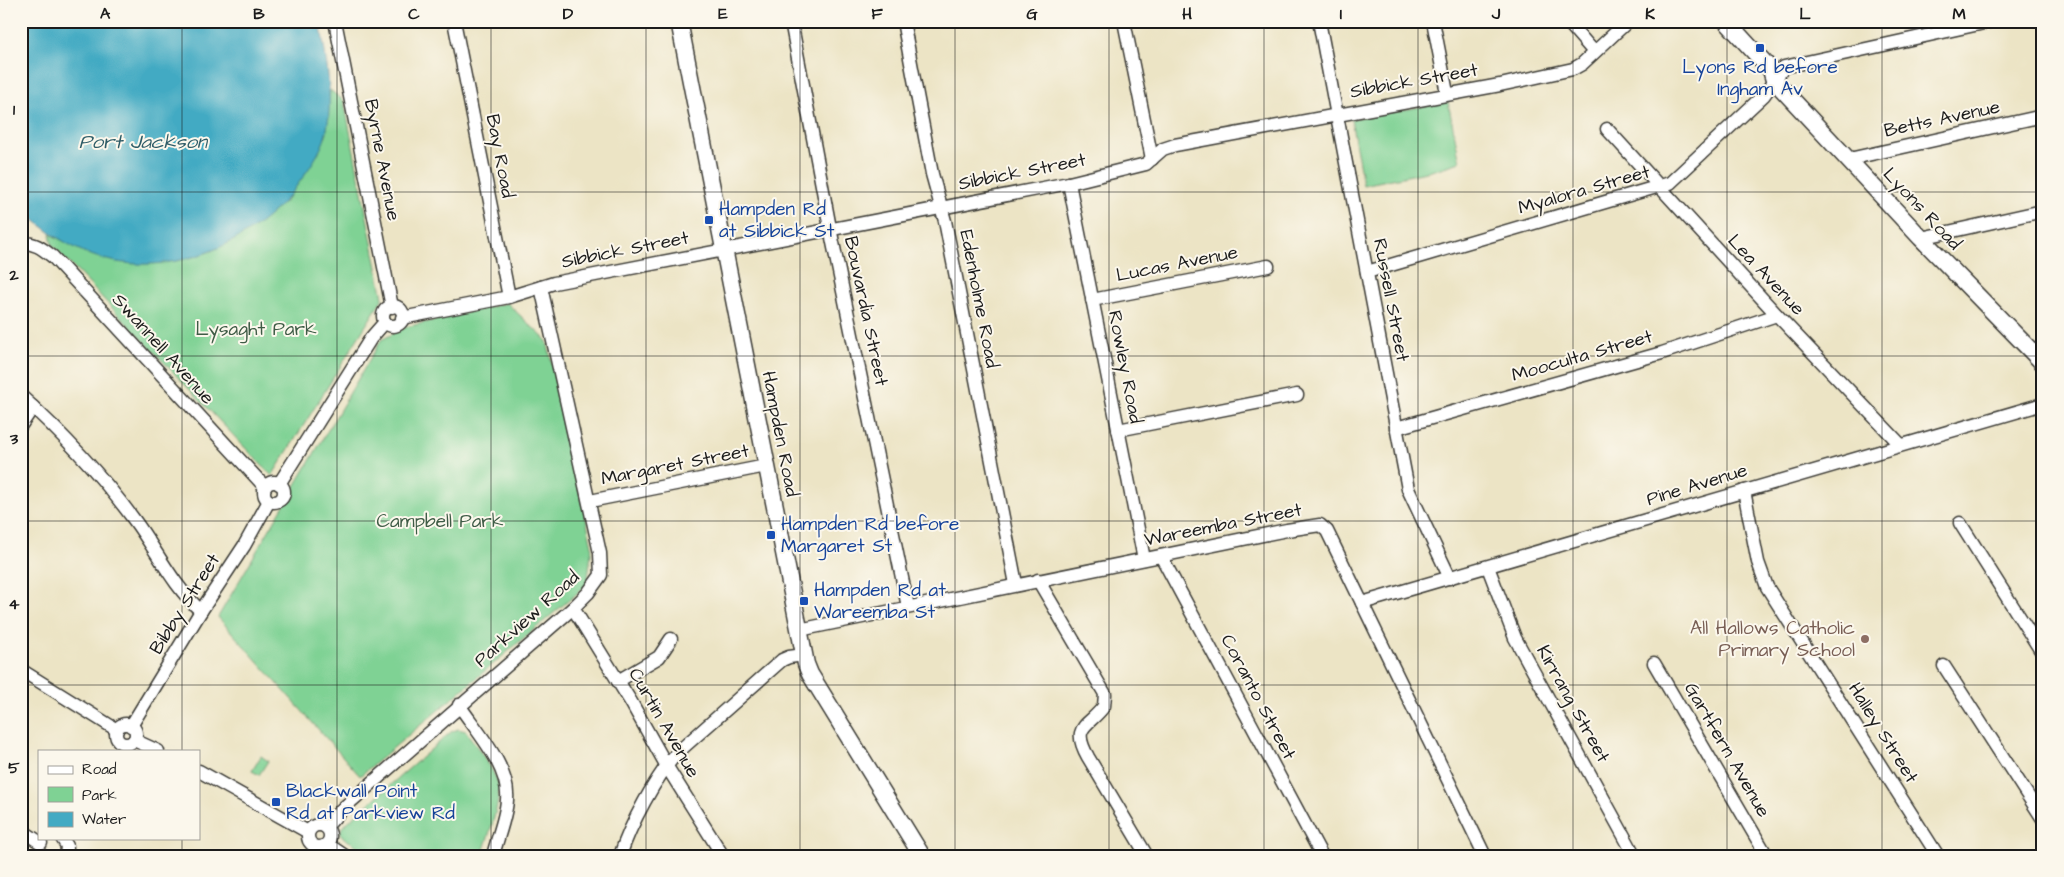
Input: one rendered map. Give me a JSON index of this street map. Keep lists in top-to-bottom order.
{
  "streets": {
    "main road": ["Lyons Road", "Hampden Road"],
    "street": [
      "Sibbick Street",
      "Betts Avenue",
      "Bay Road",
      "Byrne Avenue",
      "Myalora Street",
      "Lucas Avenue",
      "Lea Avenue",
      "Edenholme Road",
      "Russell Street",
      "Bouvardia Street",
      "Swannell Avenue",
      "Mooculta Street",
      "Rowley Road",
      "Margaret Street",
      "Pine Avenue",
      "Wareemba Street",
      "Bibby Street",
      "Parkview Road",
      "Coranto Street",
      "Kirrang Street",
      "Curtin Avenue",
      "Halley Street",
      "Gartfern Avenue"
    ]
  },
  "crossings": [
    ["Sibbick Street", "Bay Road"],
    ["Sibbick Street", "Byrne Avenue"],
    ["Sibbick Street", "Edenholme Road"],
    ["Sibbick Street", "Russell Street"],
    ["Sibbick Street", "Bouvardia Street"],
    ["Sibbick Street", "Rowley Road"],
    ["Sibbick Street", "Hampden Road"],
    ["Sibbick Street", "Parkview Road"],
    ["Betts Avenue", "Lyons Road"],
    ["Myalora Street", "Lyons Road"],
    ["Myalora Street", "Lea Avenue"],
    ["Myalora Street", "Russell Street"],
    ["Lucas Avenue", "Rowley Road"],
    ["Lea Avenue", "Mooculta Street"],
    ["Lea Avenue", "Pine Avenue"],
    ["Edenholme Road", "Wareemba Street"],
    ["Russell Street", "Mooculta Street"],
    ["Russell Street", "Pine Avenue"],
    ["Bouvardia Street", "Wareemba Street"],
    ["Swannell Avenue", "Bibby Street"],
    ["Rowley Road", "Wareemba Street"],
    ["Hampden Road", "Margaret Street"],
    ["Hampden Road", "Wareemba Street"],
    ["Margaret Street", "Parkview Road"],
    ["Pine Avenue", "Wareemba Street"],
    ["Pine Avenue", "Kirrang Street"],
    ["Pine Avenue", "Halley Street"],
    ["Wareemba Street", "Coranto Street"],
    ["Parkview Road", "Curtin Avenue"]
  ],
  "water": ["Port Jackson"],
  "parks": ["Lysaght Park", "Campbell Park"],
  "places": {
    "transit": [
      "Lyons Rd before Ingham Av",
      "Hampden Rd at Sibbick St",
      "Hampden Rd before Margaret St",
      "Hampden Rd at Wareemba St",
      "Blackwall Point Rd at Parkview Rd"
    ],
    "other": ["All Hallows Catholic Primary School"]
  },
  "legend": ["Road", "Park", "Water"],
  "grid": {
    "columns": [
      "A",
      "B",
      "C",
      "D",
      "E",
      "F",
      "G",
      "H",
      "I",
      "J",
      "K",
      "L",
      "M"
    ],
    "rows": [
      "1",
      "2",
      "3",
      "4",
      "5"
    ]
  }
}
